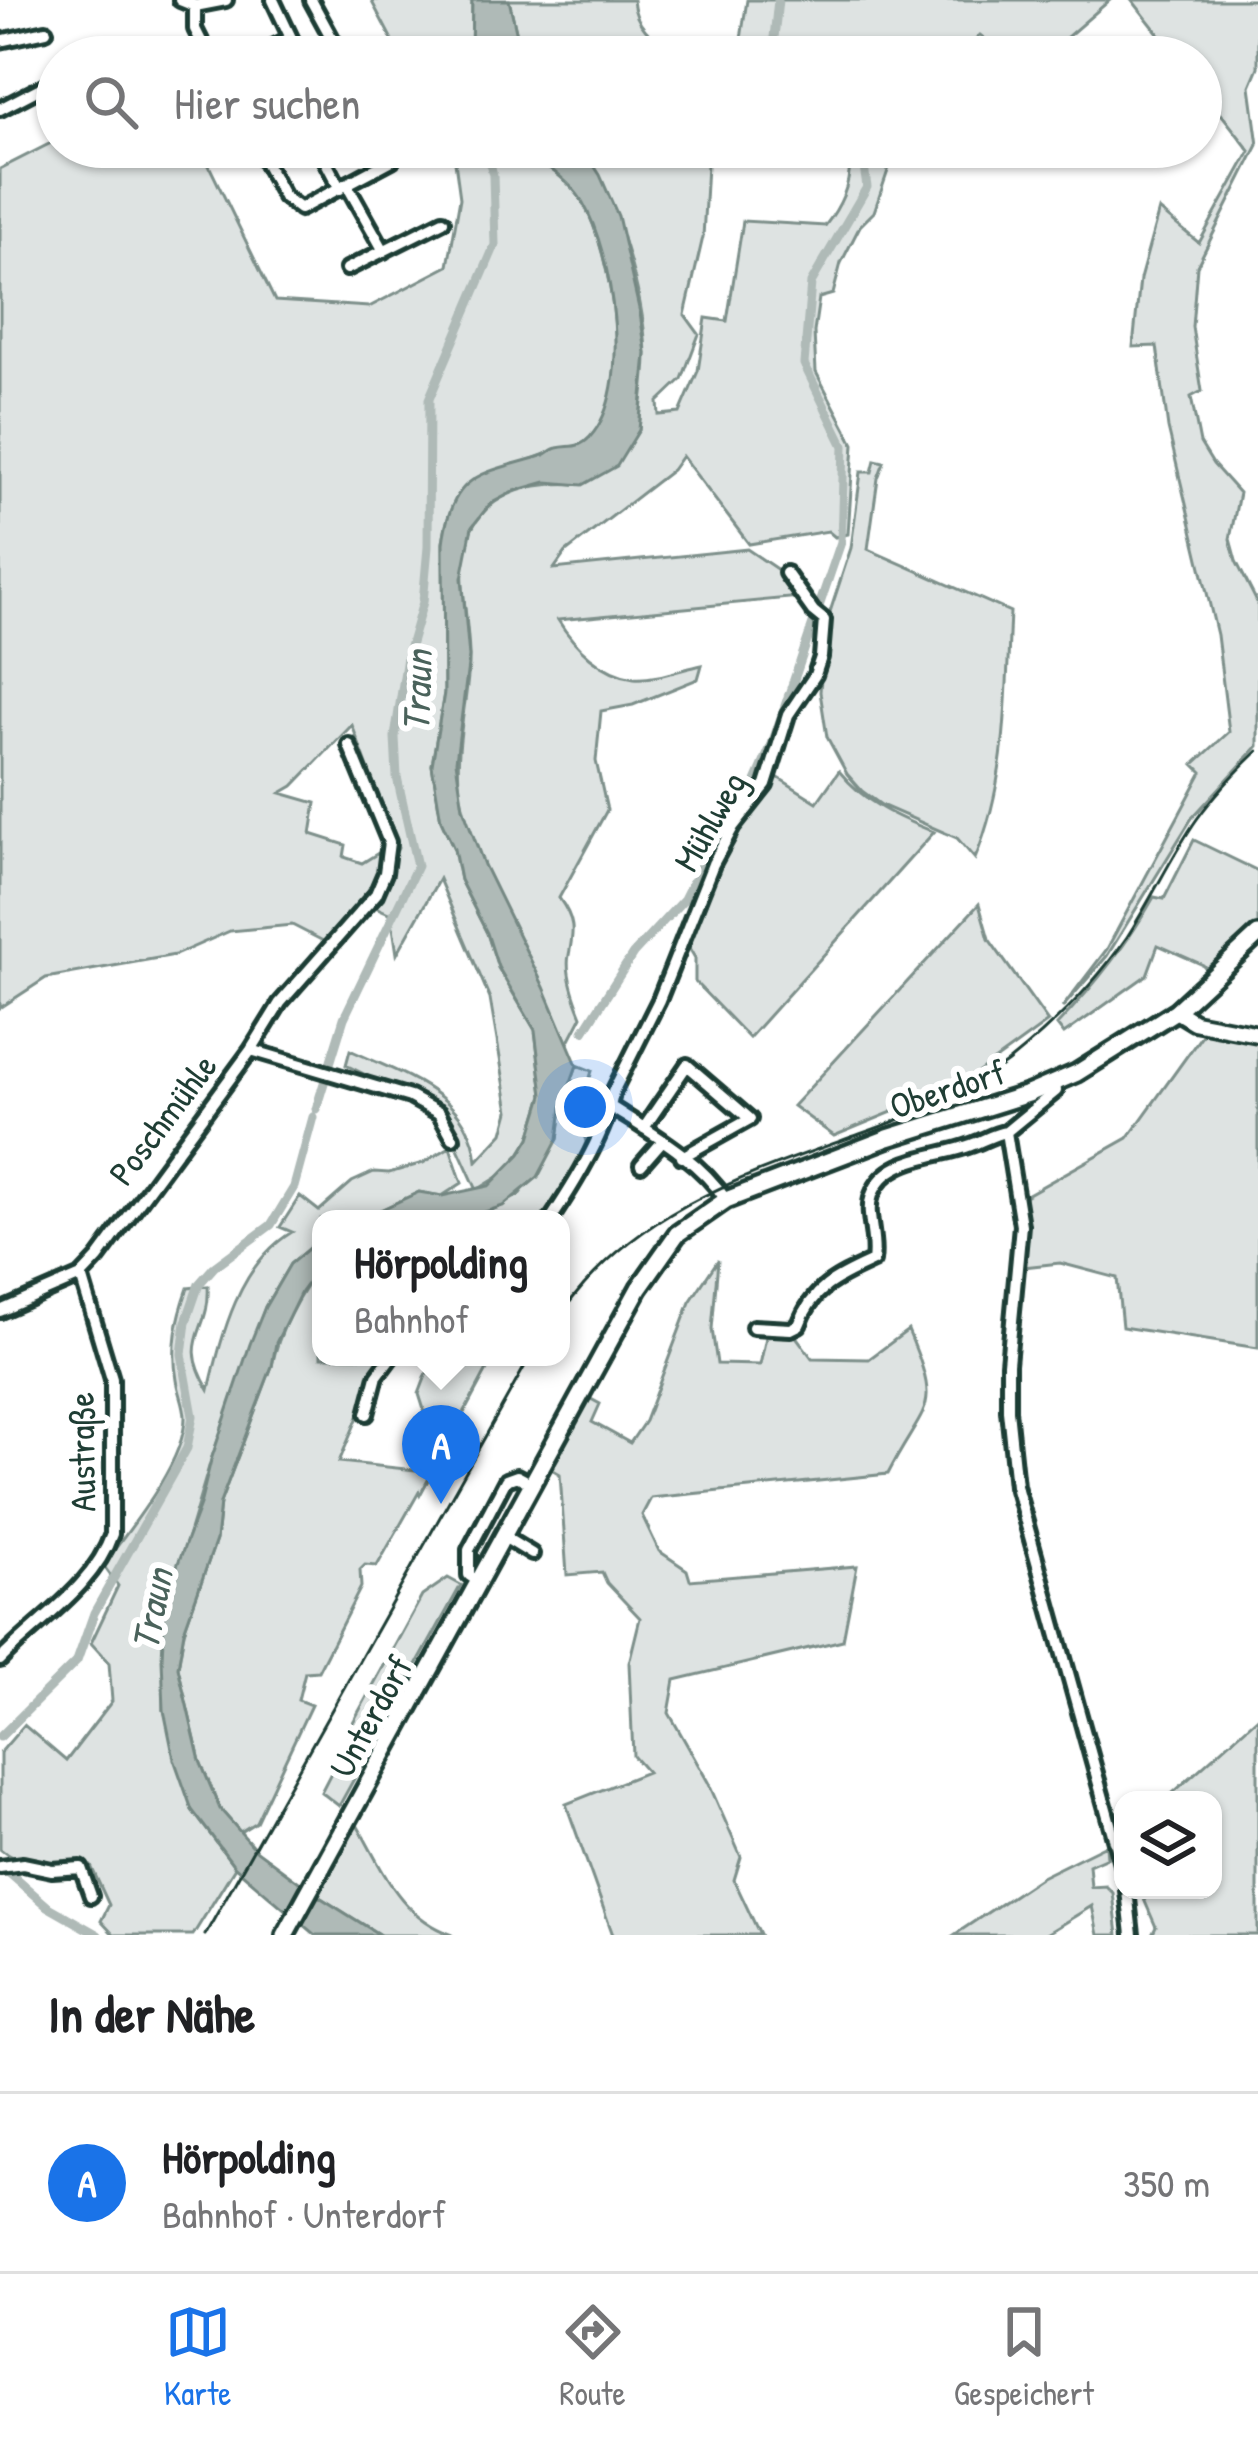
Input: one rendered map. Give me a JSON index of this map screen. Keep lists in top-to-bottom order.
{
  "streets": {
    "main road": ["Oberdorf", "Unterdorf"],
    "street": ["Mühlweg", "Poschmühle", "Austraße"]
  },
  "crossings": [
    ["Oberdorf", "Unterdorf"],
    ["Poschmühle", "Austraße"]
  ],
  "water": ["Traun"],
  "page": {
    "search": "Hier suchen",
    "popup": ["Hörpolding", "Bahnhof"],
    "pins": "A",
    "heading": "In der Nähe",
    "list": [
      {
        "mark": "A",
        "name": "Hörpolding",
        "note": "Bahnhof · Unterdorf",
        "value": "350 m"
      }
    ],
    "nav": ["Karte", "Route", "Gespeichert"]
  }
}
